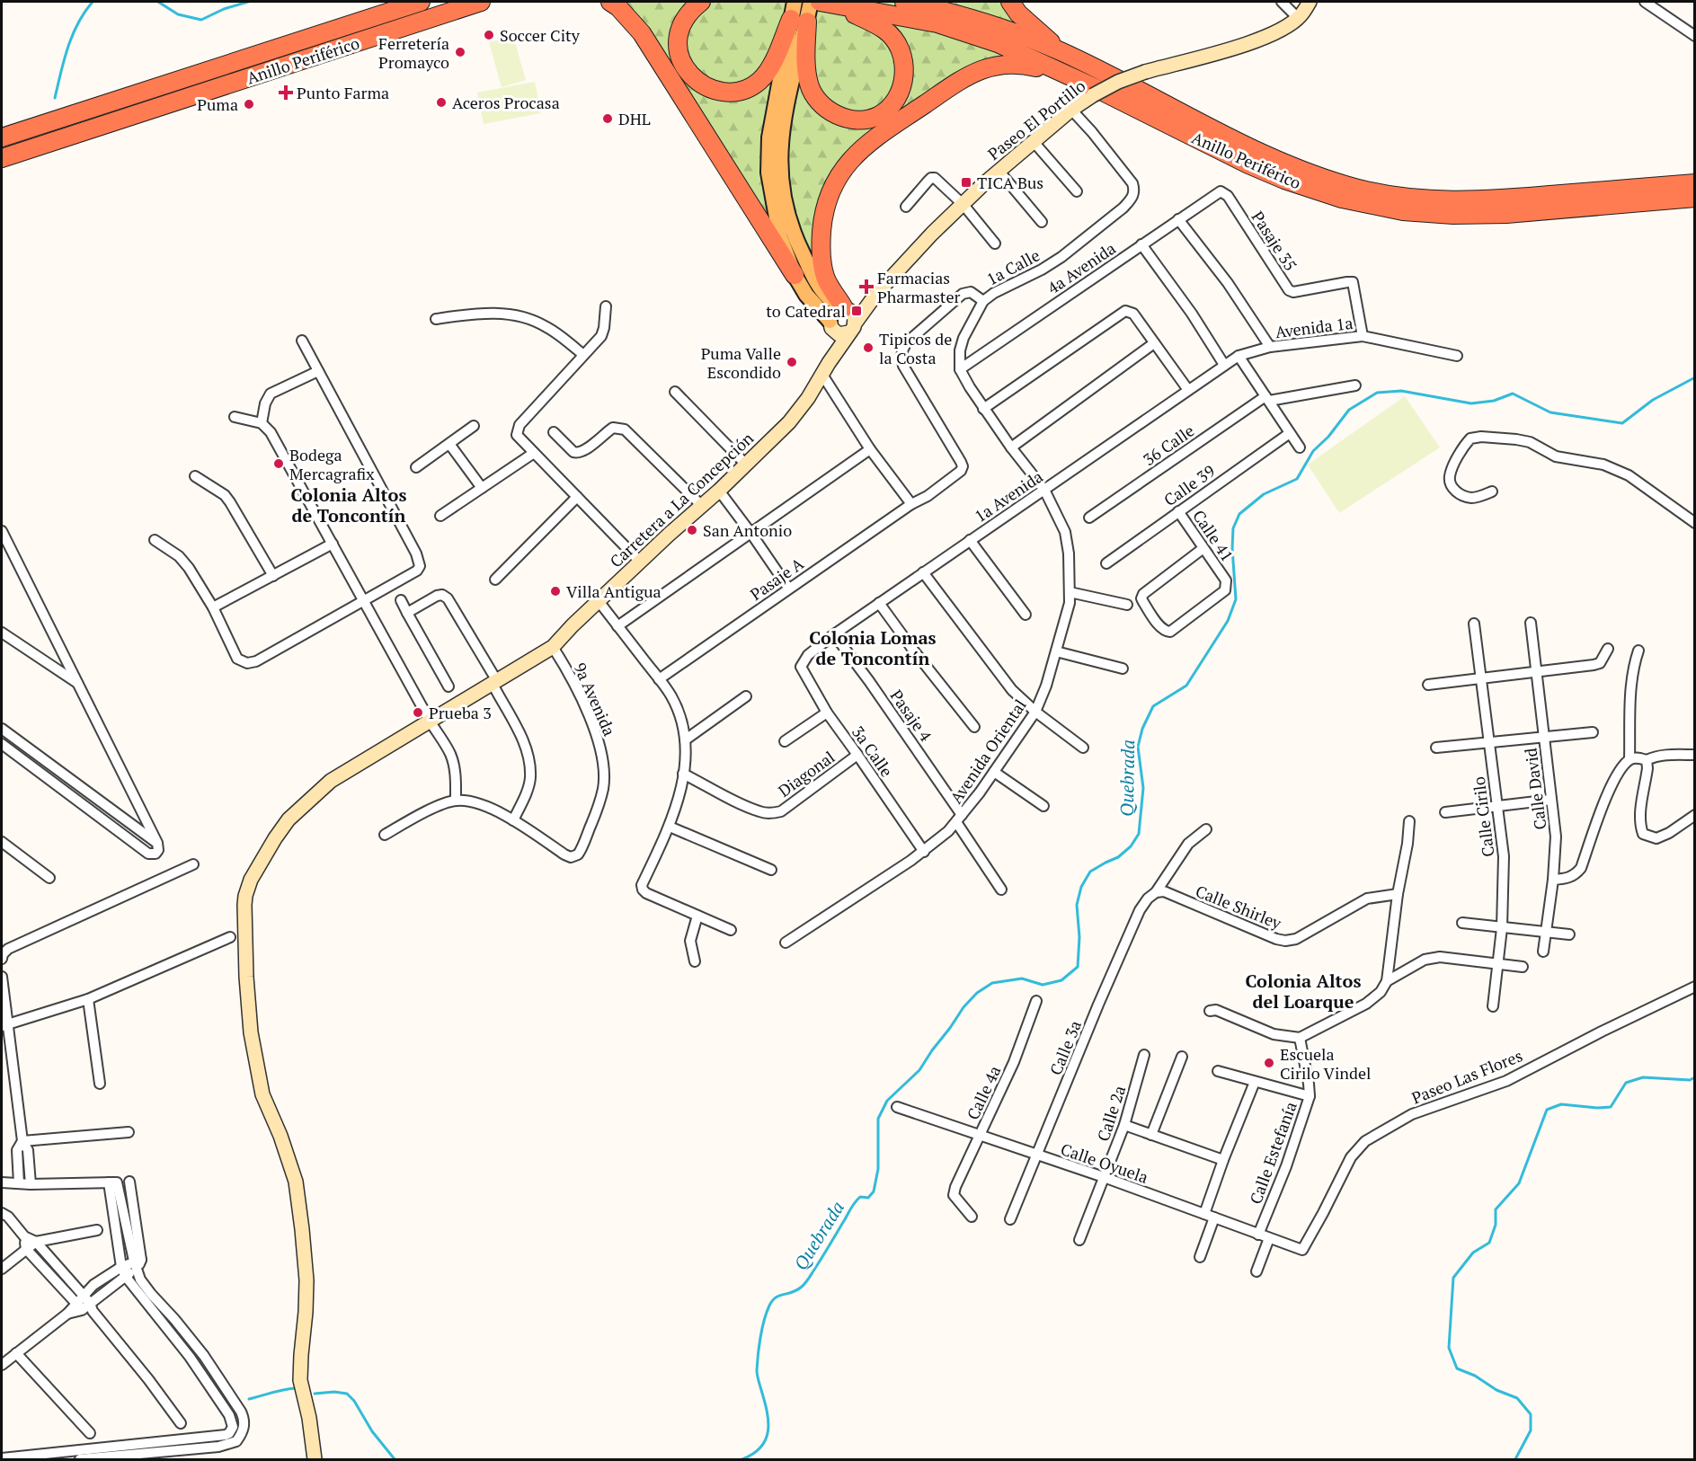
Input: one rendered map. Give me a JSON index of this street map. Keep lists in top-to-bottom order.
{
  "streets": {
    "highway": ["Anillo Periférico"],
    "main road": ["Paseo El Portillo", "Carretera a La Concepción"],
    "street": [
      "Pasaje 35",
      "1a Calle",
      "4a Avenida",
      "Avenida 1a",
      "36 Calle",
      "Calle 39",
      "1a Avenida",
      "Calle 41",
      "Pasaje A",
      "9a Avenida",
      "Pasaje 4",
      "3a Calle",
      "Avenida Oriental",
      "Diagonal",
      "Calle David",
      "Calle Cirilo",
      "Calle Shirley",
      "Calle 3a",
      "Paseo Las Flores",
      "Calle 4a",
      "Calle 2a",
      "Calle Estefanía",
      "Calle Oyuela"
    ]
  },
  "crossings": [
    ["Paseo El Portillo", "1a Calle"],
    ["Paseo El Portillo", "Carretera a La Concepción"],
    ["Pasaje 35", "4a Avenida"],
    ["Pasaje 35", "Avenida 1a"],
    ["1a Calle", "Pasaje A"],
    ["4a Avenida", "Avenida Oriental"],
    ["Avenida 1a", "1a Avenida"],
    ["Calle 39", "Calle 41"],
    ["1a Avenida", "Pasaje 4"],
    ["1a Avenida", "3a Calle"],
    ["1a Avenida", "Avenida Oriental"],
    ["Carretera a La Concepción", "9a Avenida"],
    ["Pasaje 4", "Avenida Oriental"],
    ["3a Calle", "Avenida Oriental"],
    ["3a Calle", "Diagonal"],
    ["Calle Shirley", "Calle 3a"],
    ["Calle 3a", "Calle Oyuela"],
    ["Paseo Las Flores", "Calle Oyuela"],
    ["Calle 4a", "Calle Oyuela"],
    ["Calle 2a", "Calle Oyuela"],
    ["Calle Estefanía", "Calle Oyuela"]
  ],
  "districts": ["Colonia Altos de Toncontín", "Colonia Lomas de Toncontín", "Colonia Altos del Loarque"],
  "water": ["Quebrada"],
  "places": {
    "other": [
      "Soccer City",
      "Ferretería Promayco",
      "Aceros Procasa",
      "Puma",
      "DHL",
      "Tipicos de la Costa",
      "Puma Valle Escondido",
      "Bodega Mercagrafix",
      "San Antonio",
      "Villa Antigua",
      "Prueba 3",
      "Escuela Cirilo Vindel"
    ],
    "health": ["Punto Farma", "Farmacias Pharmaster"],
    "transit": ["TICA Bus", "to Catedral"]
  }
}
